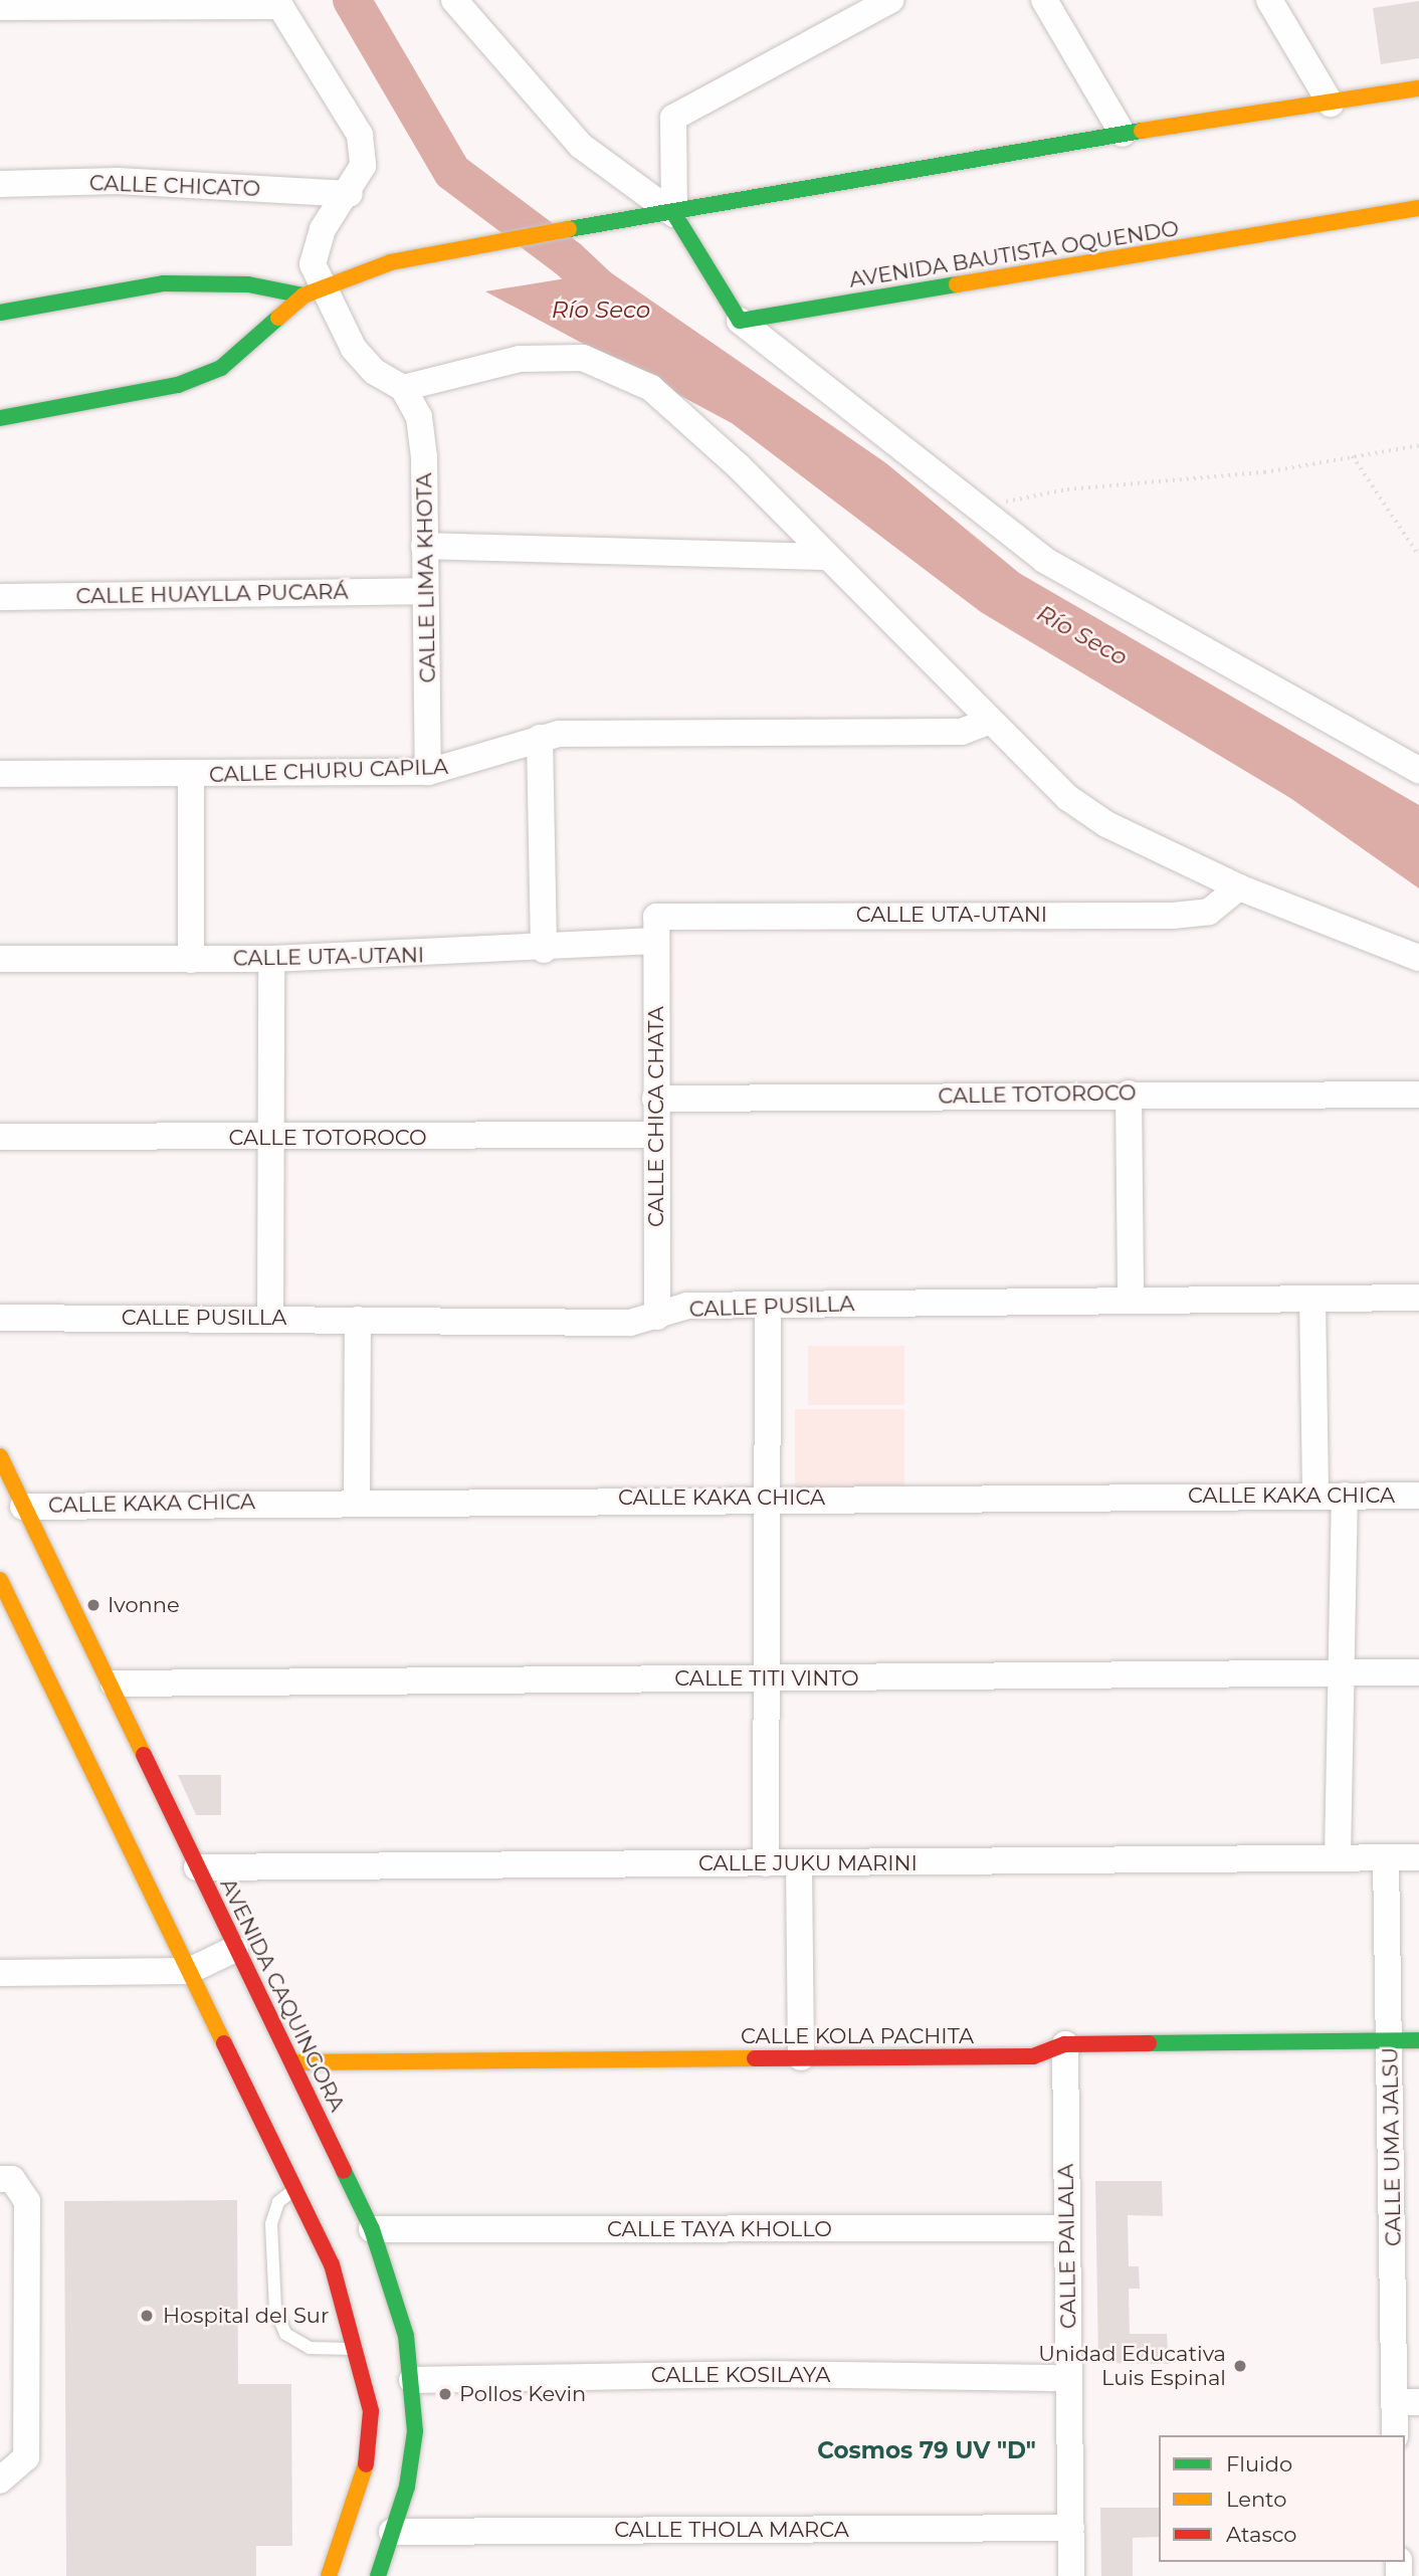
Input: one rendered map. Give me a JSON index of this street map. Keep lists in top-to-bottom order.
{
  "streets": {
    "street": [
      "CALLE CHICATO",
      "AVENIDA BAUTISTA OQUENDO",
      "CALLE LIMA KHOTA",
      "CALLE HUAYLLA PUCARÁ",
      "CALLE CHURU CAPILA",
      "CALLE UTA-UTANI",
      "CALLE TOTOROCO",
      "CALLE CHICA CHATA",
      "CALLE PUSILLA",
      "CALLE KAKA CHICA",
      "CALLE TITI VINTO",
      "CALLE JUKU MARINI",
      "AVENIDA CAQUINGORA",
      "CALLE KOLA PACHITA",
      "CALLE UMA JALSU",
      "CALLE TAYA KHOLLO",
      "CALLE PAILALA",
      "CALLE KOSILAYA",
      "CALLE THOLA MARCA"
    ]
  },
  "crossings": [
    ["CALLE LIMA KHOTA", "CALLE HUAYLLA PUCARÁ"],
    ["CALLE LIMA KHOTA", "CALLE CHURU CAPILA"],
    ["CALLE UTA-UTANI", "CALLE CHICA CHATA"],
    ["CALLE TOTOROCO", "CALLE CHICA CHATA"],
    ["CALLE CHICA CHATA", "CALLE PUSILLA"],
    ["CALLE KAKA CHICA", "AVENIDA CAQUINGORA"],
    ["CALLE TITI VINTO", "AVENIDA CAQUINGORA"],
    ["CALLE JUKU MARINI", "AVENIDA CAQUINGORA"],
    ["CALLE JUKU MARINI", "CALLE UMA JALSU"],
    ["AVENIDA CAQUINGORA", "CALLE KOLA PACHITA"],
    ["AVENIDA CAQUINGORA", "CALLE TAYA KHOLLO"],
    ["AVENIDA CAQUINGORA", "CALLE KOSILAYA"],
    ["AVENIDA CAQUINGORA", "CALLE THOLA MARCA"],
    ["CALLE KOLA PACHITA", "CALLE UMA JALSU"],
    ["CALLE KOLA PACHITA", "CALLE PAILALA"],
    ["CALLE TAYA KHOLLO", "CALLE PAILALA"],
    ["CALLE PAILALA", "CALLE KOSILAYA"],
    ["CALLE PAILALA", "CALLE THOLA MARCA"]
  ],
  "districts": ["Cosmos 79 UV \"D\""],
  "water": ["Río Seco"],
  "places": [
    "Ivonne",
    "Hospital del Sur",
    "Unidad Educativa Luis Espinal",
    "Pollos Kevin"
  ],
  "legend": ["Fluido", "Lento", "Atasco"]
}
